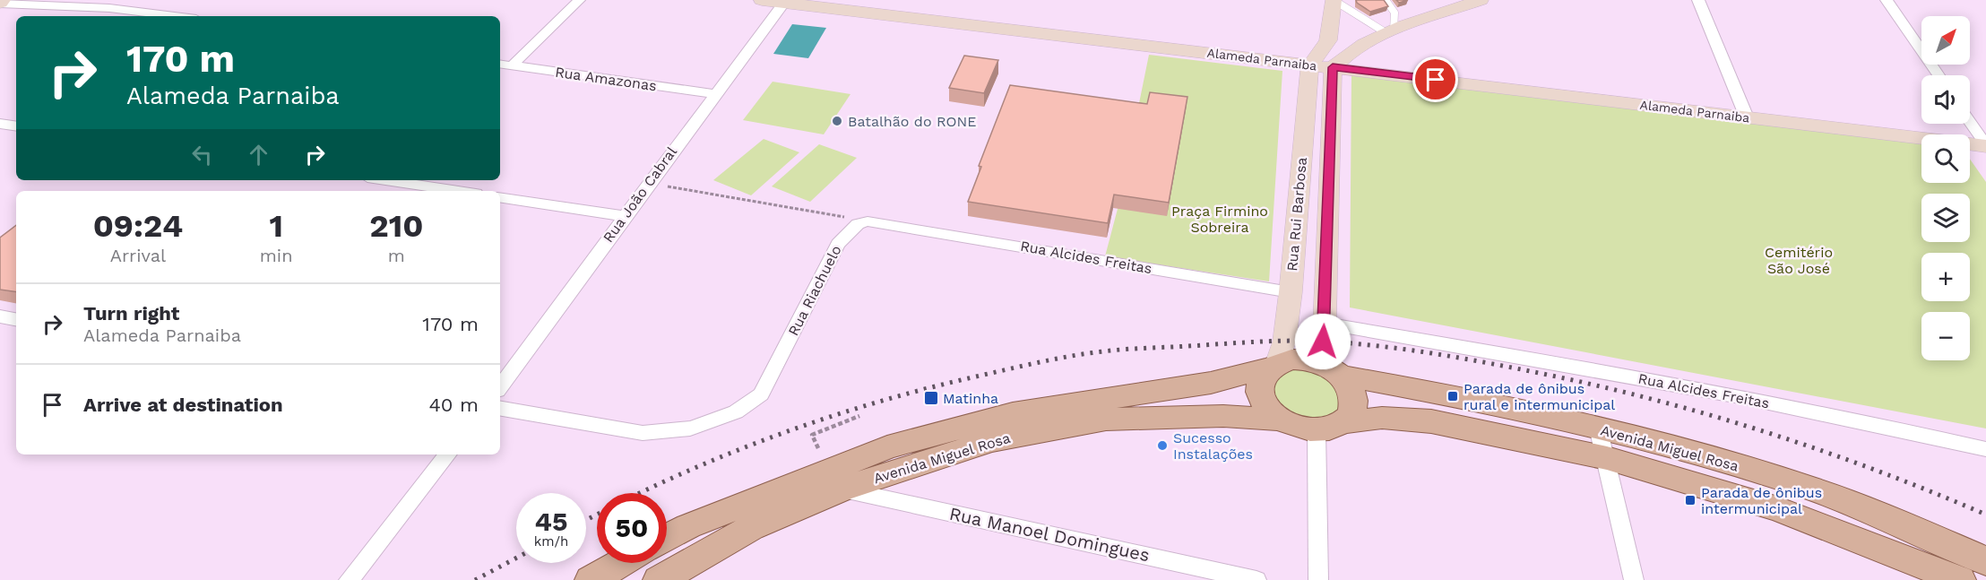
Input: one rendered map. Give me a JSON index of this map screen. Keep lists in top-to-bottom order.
{
  "streets": {
    "main road": ["Alameda Parnaiba", "Rua Rui Barbosa", "Avenida Miguel Rosa"],
    "street": [
      "Rua Amazonas",
      "Rua João Cabral",
      "Rua Alcides Freitas",
      "Rua Riachuelo",
      "Rua Manoel Domingues"
    ]
  },
  "crossings": [
    ["Alameda Parnaiba", "Rua João Cabral"],
    ["Alameda Parnaiba", "Rua Rui Barbosa"],
    ["Rua Amazonas", "Rua João Cabral"],
    ["Rua Rui Barbosa", "Rua Alcides Freitas"],
    ["Rua Rui Barbosa", "Avenida Miguel Rosa"],
    ["Rua Alcides Freitas", "Rua Riachuelo"],
    ["Avenida Miguel Rosa", "Rua Manoel Domingues"]
  ],
  "parks": ["Praça Firmino Sobreira", "Cemitério São José"],
  "places": {
    "other": ["Batalhão do RONE", "Sucesso Instalações"],
    "transit": ["Parada de ônibus rural e intermunicipal", "Matinha", "Parada de ônibus intermunicipal"]
  },
  "north": "top right",
  "page": {
    "map_buttons": ["+", "−"],
    "turn": ["170 m", "Alameda Parnaiba"],
    "eta": [
      "09:24",
      "Arrival",
      "1",
      "min",
      "210",
      "m"
    ],
    "list": [
      {
        "name": "Turn right",
        "note": "Alameda Parnaiba",
        "value": "170 m"
      },
      {
        "name": "Arrive at destination",
        "value": "40 m"
      }
    ],
    "speed": "45 km/h",
    "limit": "50"
  }
}
